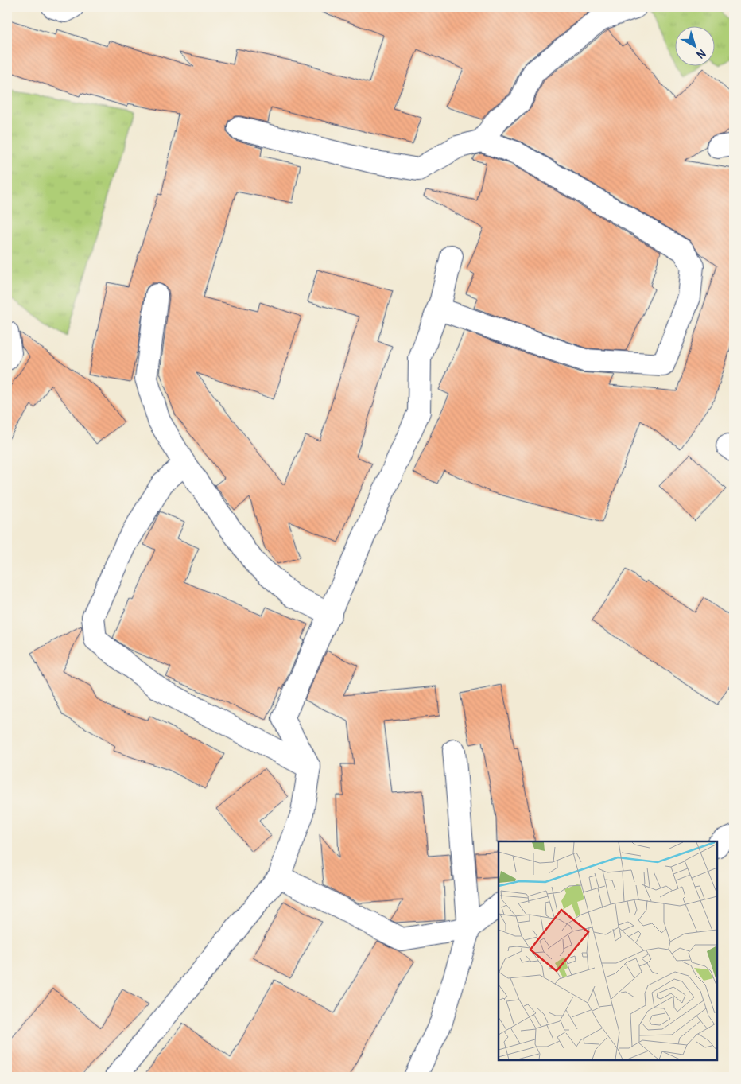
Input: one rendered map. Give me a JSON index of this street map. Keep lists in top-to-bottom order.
{
  "north": "bottom right"
}
